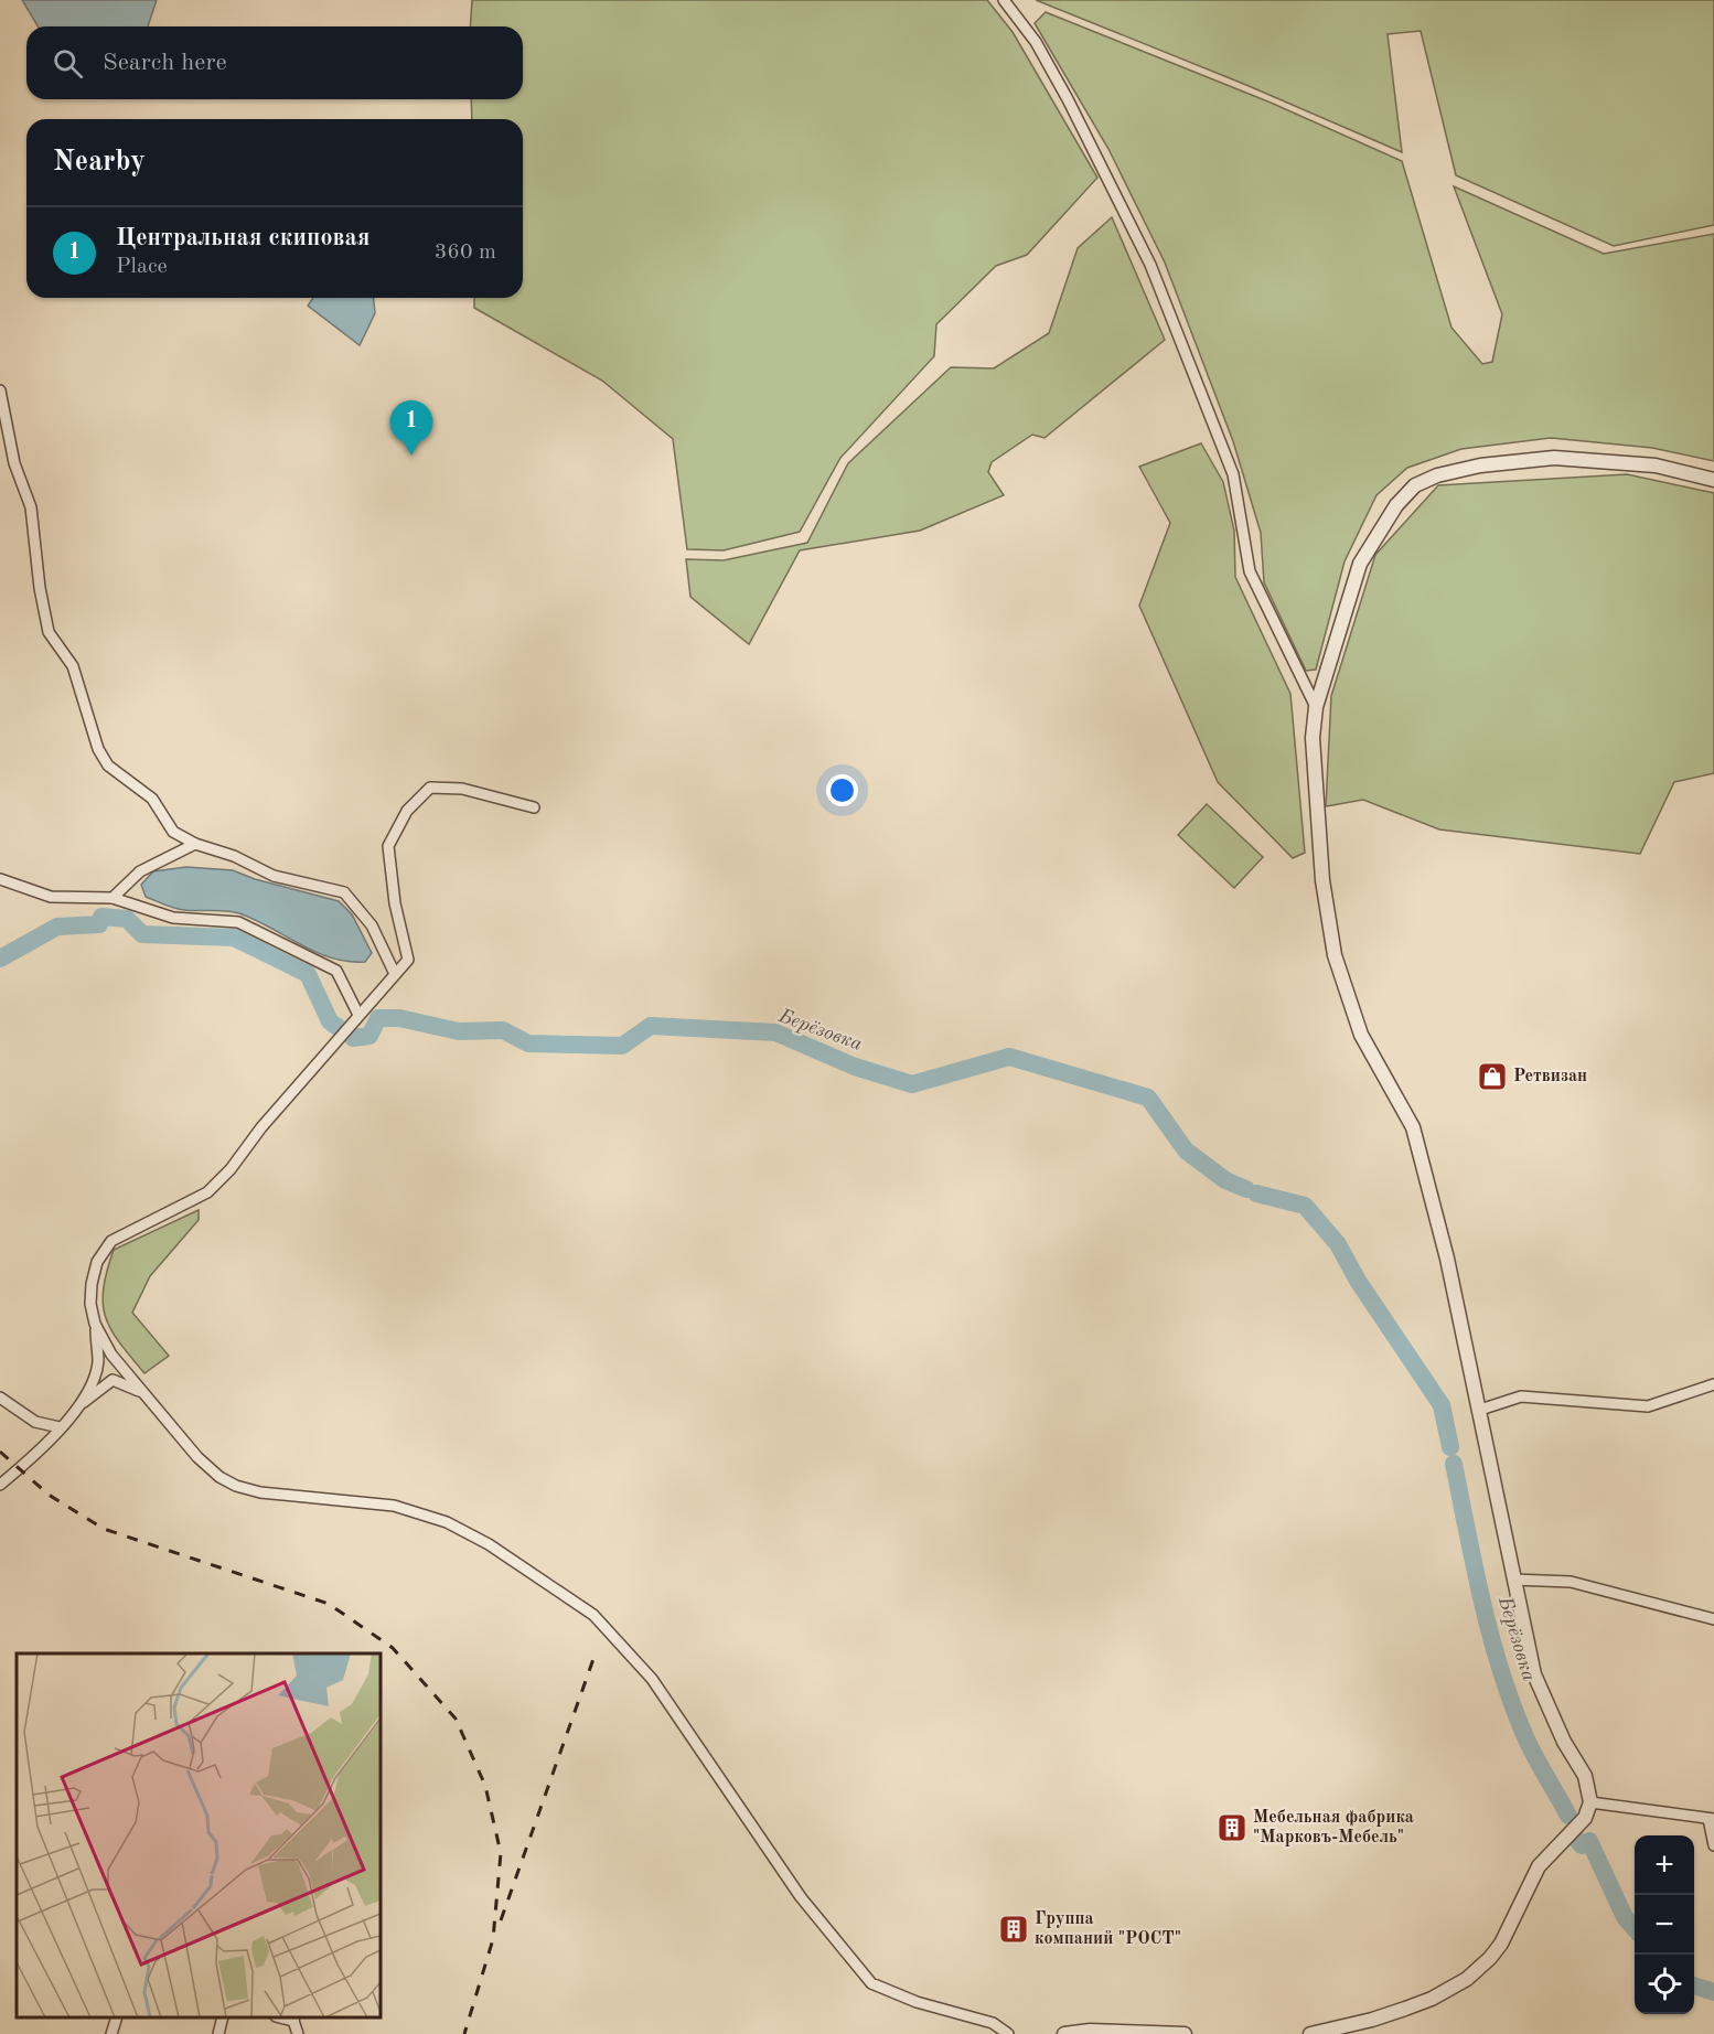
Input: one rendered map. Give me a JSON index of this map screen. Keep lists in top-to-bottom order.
{
  "water": ["Берёзовка"],
  "places": {
    "shop": ["Ретвизан"],
    "building": ["Мебельная фабрика \"Марковъ-Мебель\"", "Группа компаний \"РОСТ\""]
  },
  "page": {
    "search": "Search here",
    "heading": "Nearby",
    "list": [
      {
        "mark": "1",
        "name": "Центральная скиповая",
        "note": "Place",
        "value": "360 m"
      }
    ],
    "pins": "1",
    "map_buttons": ["+", "−"]
  }
}
